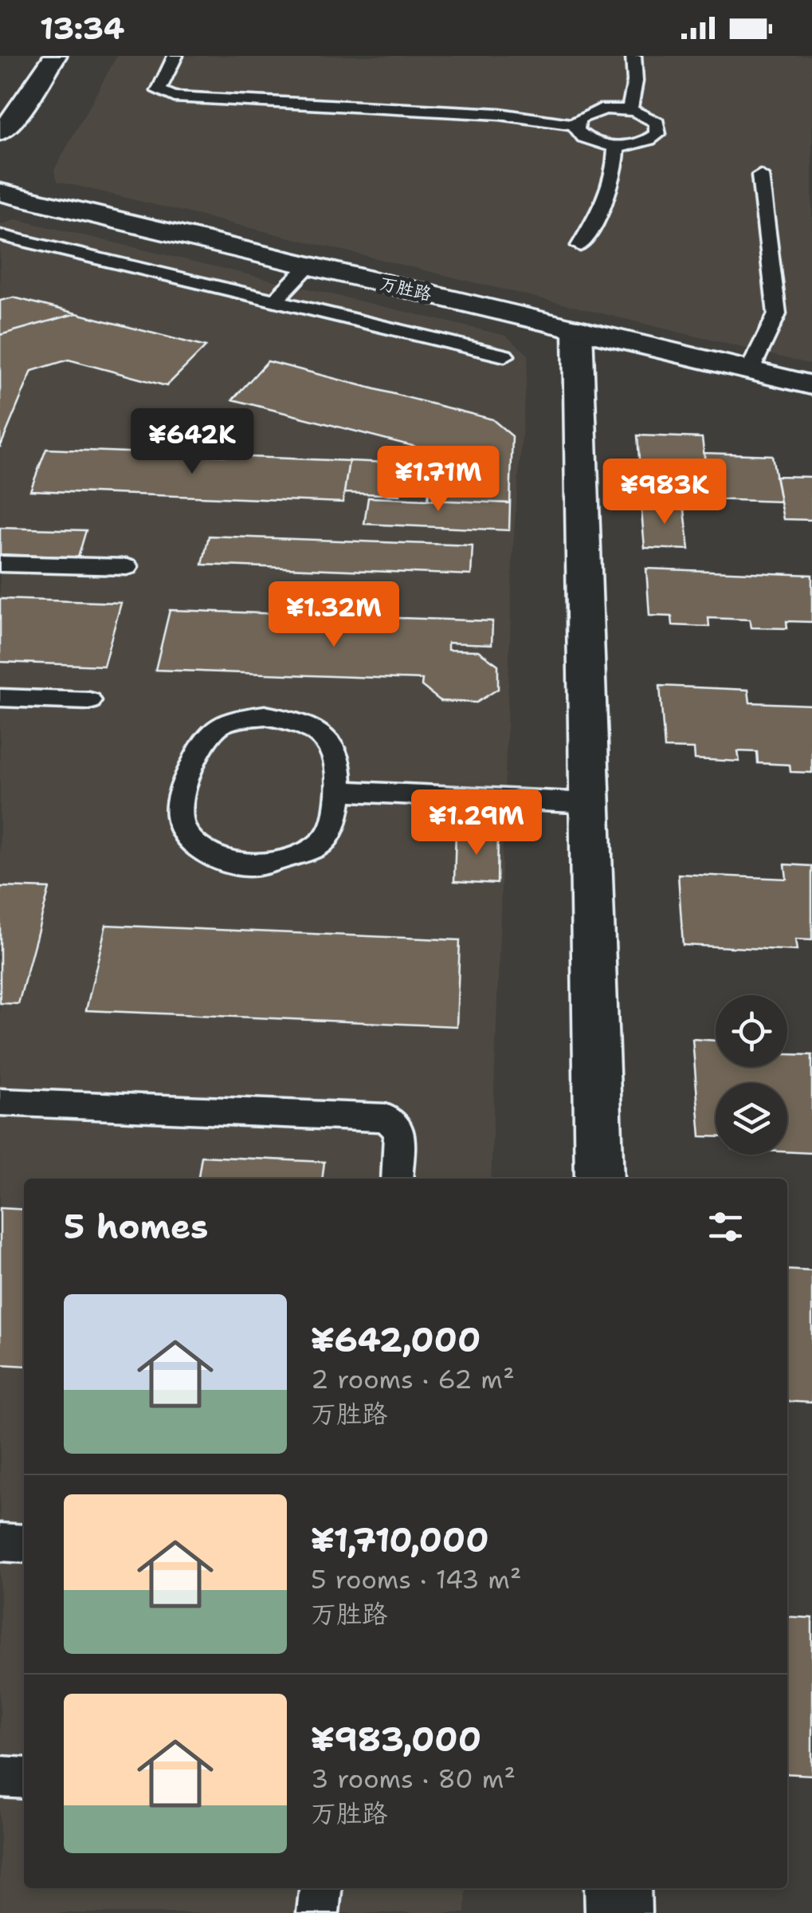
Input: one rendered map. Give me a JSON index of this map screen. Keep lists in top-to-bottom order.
{
  "streets": {
    "street": ["万胜路"]
  },
  "page": {
    "status": "13:34",
    "price": [
      "¥642K",
      "¥1.71M",
      "¥983K",
      "¥1.32M",
      "¥1.29M"
    ],
    "heading": "5 homes",
    "list": [
      {
        "name": "¥642,000",
        "note": "2 rooms · 62 m² · 万胜路"
      },
      {
        "name": "¥1,710,000",
        "note": "5 rooms · 143 m² · 万胜路"
      },
      {
        "name": "¥983,000",
        "note": "3 rooms · 80 m² · 万胜路"
      }
    ]
  }
}
